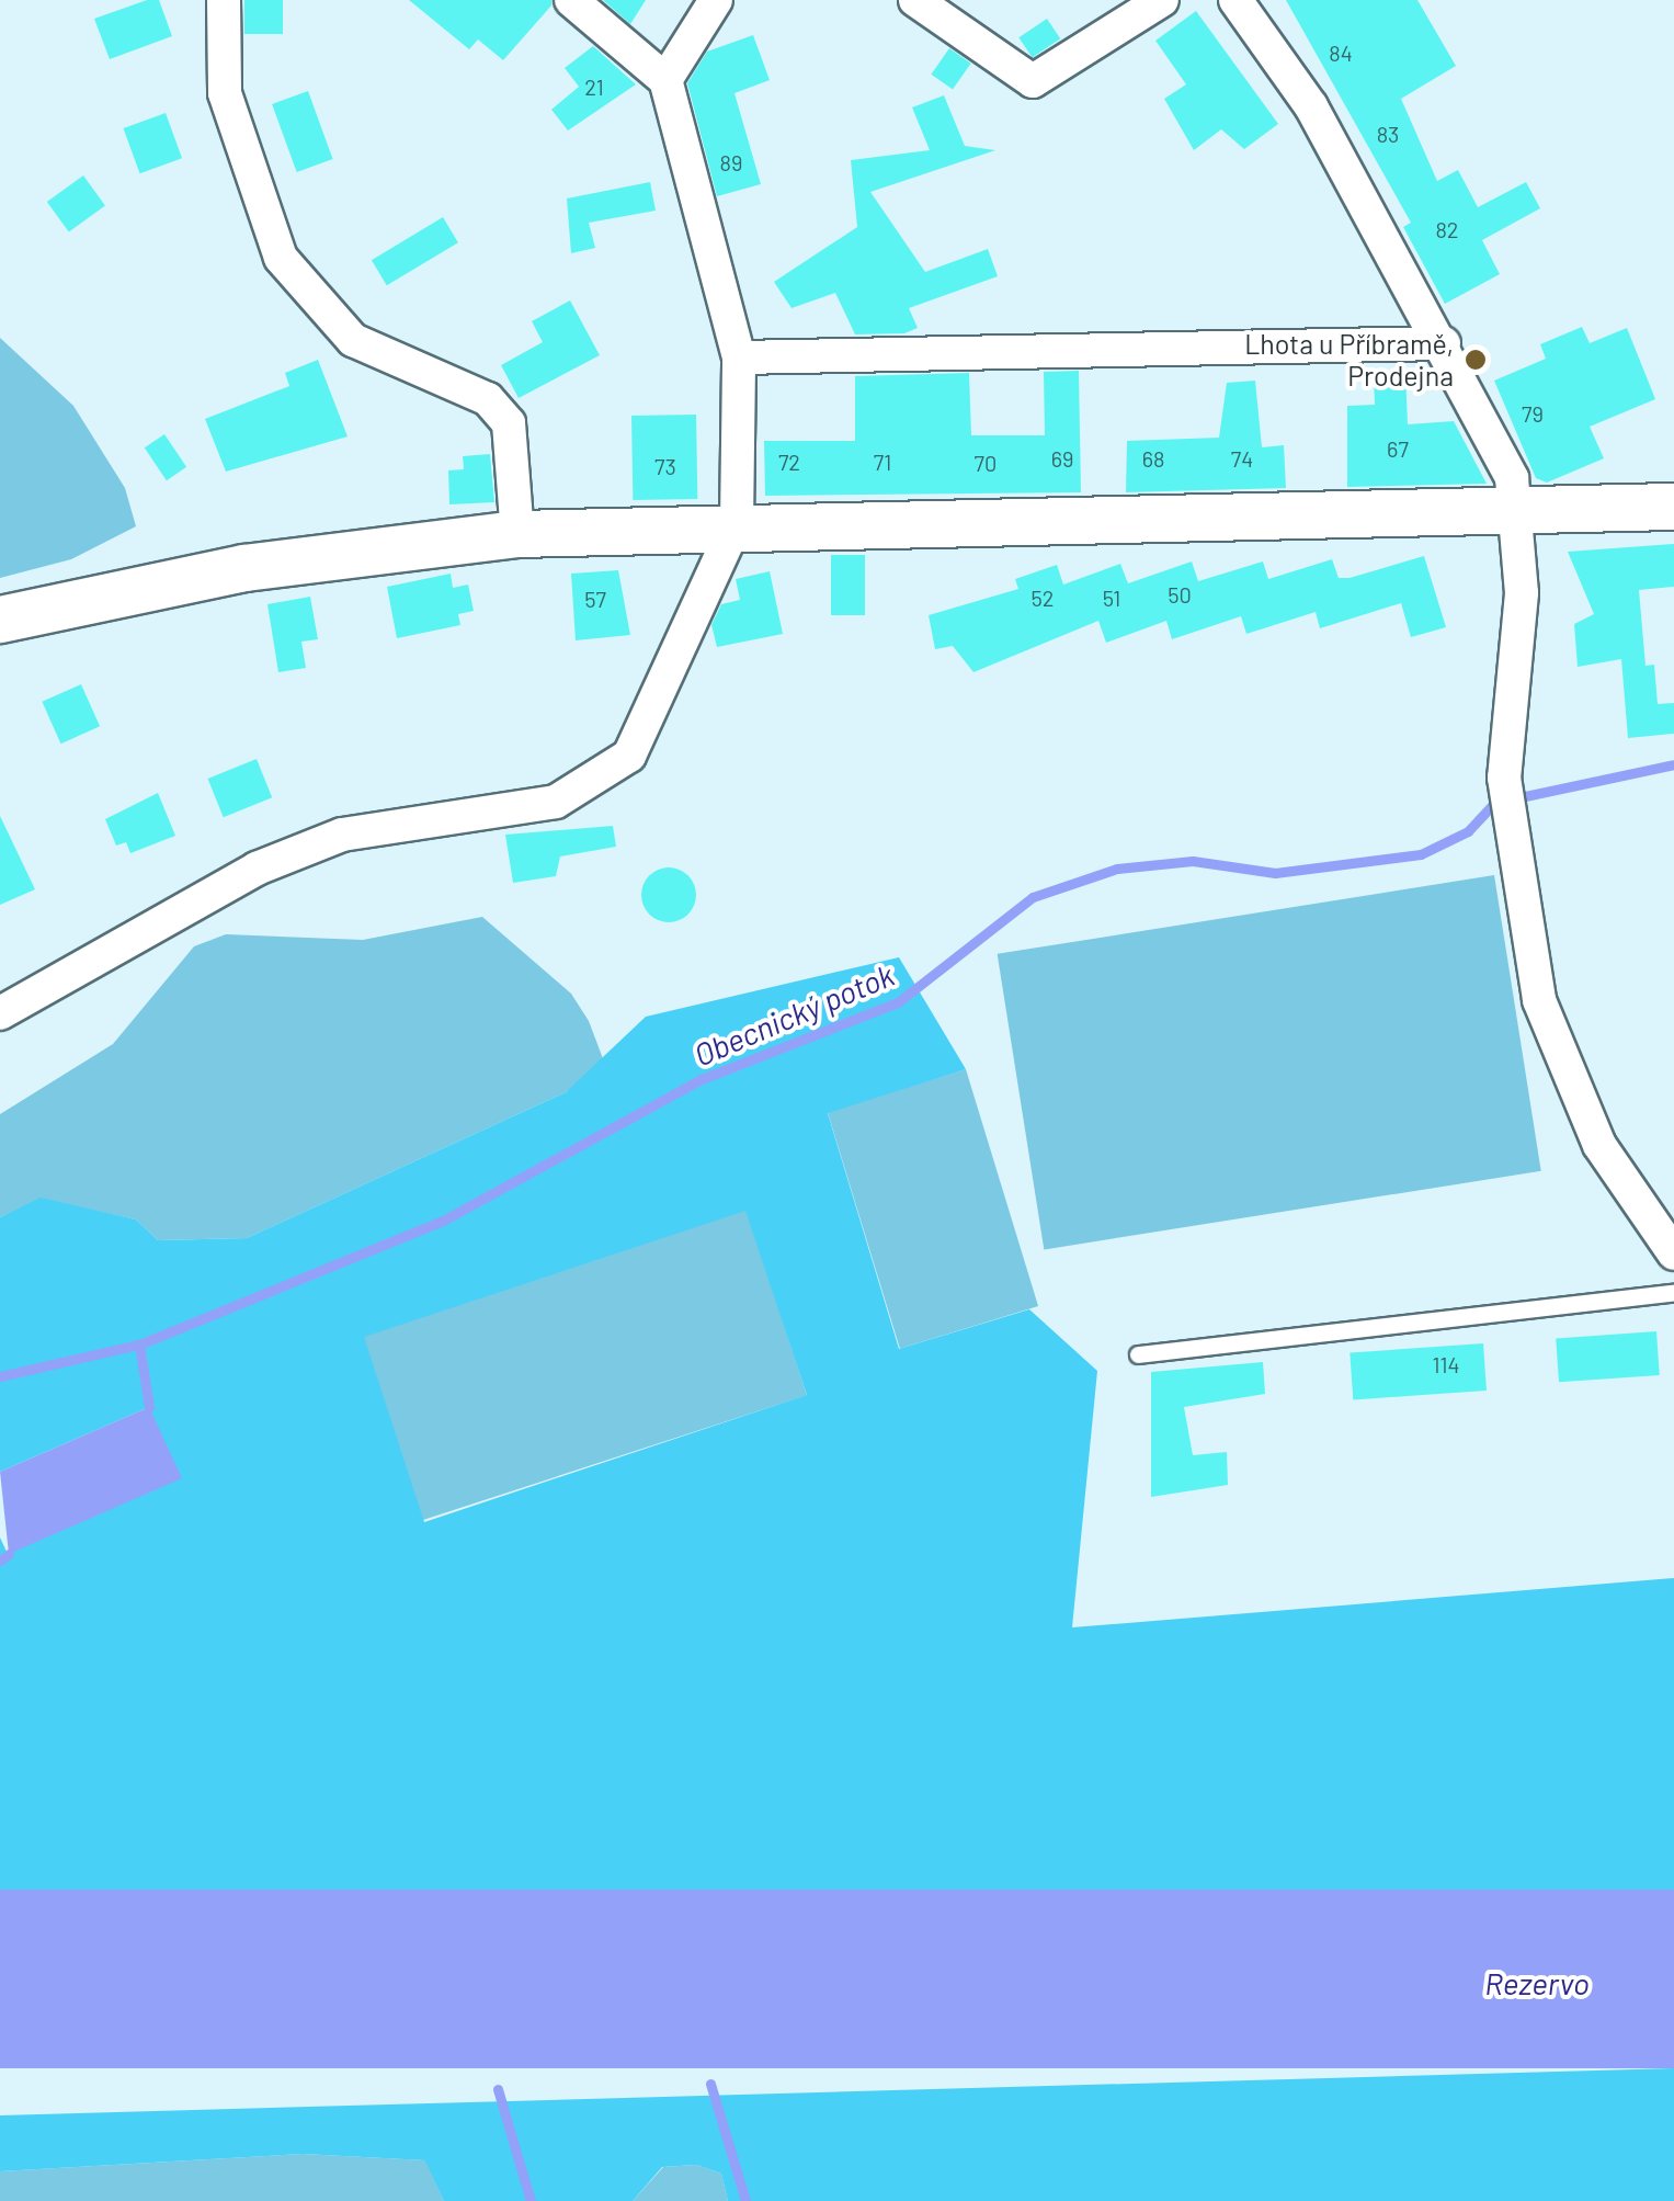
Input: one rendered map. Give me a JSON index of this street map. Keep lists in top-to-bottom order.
{
  "water": ["Obecnický potok", "Rezervo"],
  "places": ["Lhota u Příbramě, Prodejna"],
  "house_numbers": [
    "84",
    "21",
    "83",
    "89",
    "82",
    "79",
    "67",
    "69",
    "68",
    "74",
    "72",
    "71",
    "70",
    "73",
    "50",
    "52",
    "51",
    "57",
    "114"
  ]
}
